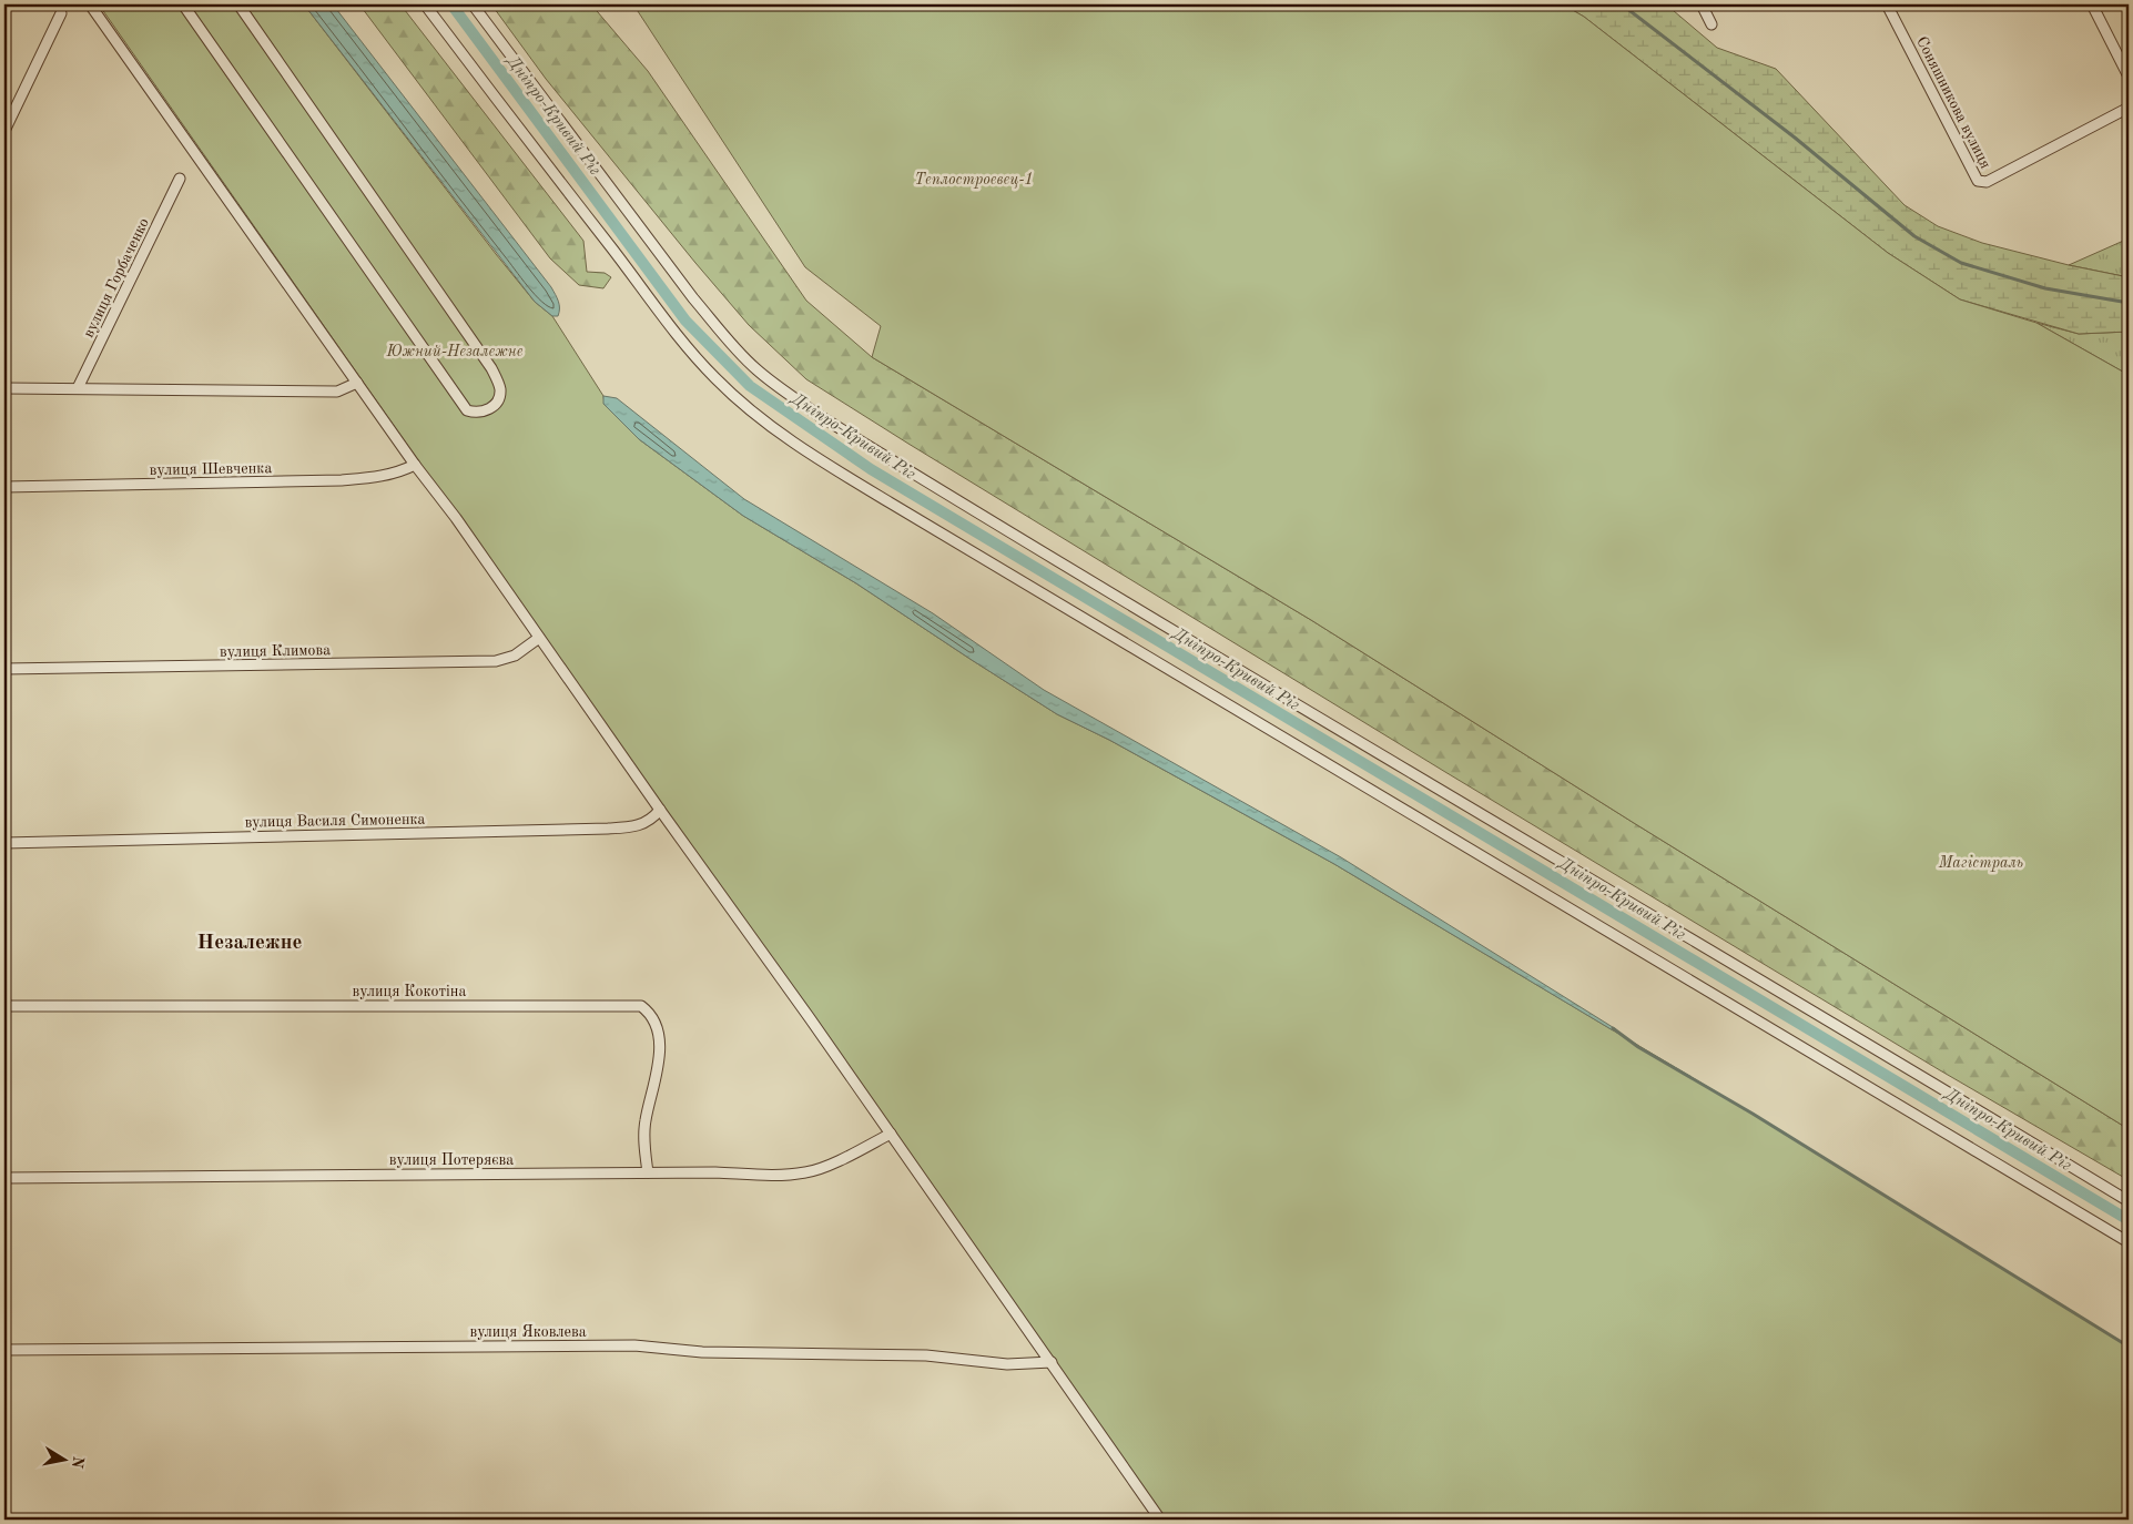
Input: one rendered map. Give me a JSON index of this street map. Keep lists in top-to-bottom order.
{
  "streets": {
    "street": [
      "Соняшникова вулиця",
      "вулиця Горбаченко",
      "вулиця Шевченка",
      "вулиця Климова",
      "вулиця Василя Симоненка",
      "вулиця Кокотіна",
      "вулиця Потеряєва",
      "вулиця Яковлева"
    ]
  },
  "crossings": [
    ["вулиця Кокотіна", "вулиця Потеряєва"]
  ],
  "districts": ["Незалежне"],
  "water": ["Дніпро-Кривий Ріг"],
  "parks": ["Теплостроевец-1", "Южний-Незалежне", "Магістраль"],
  "north": "right"
}
